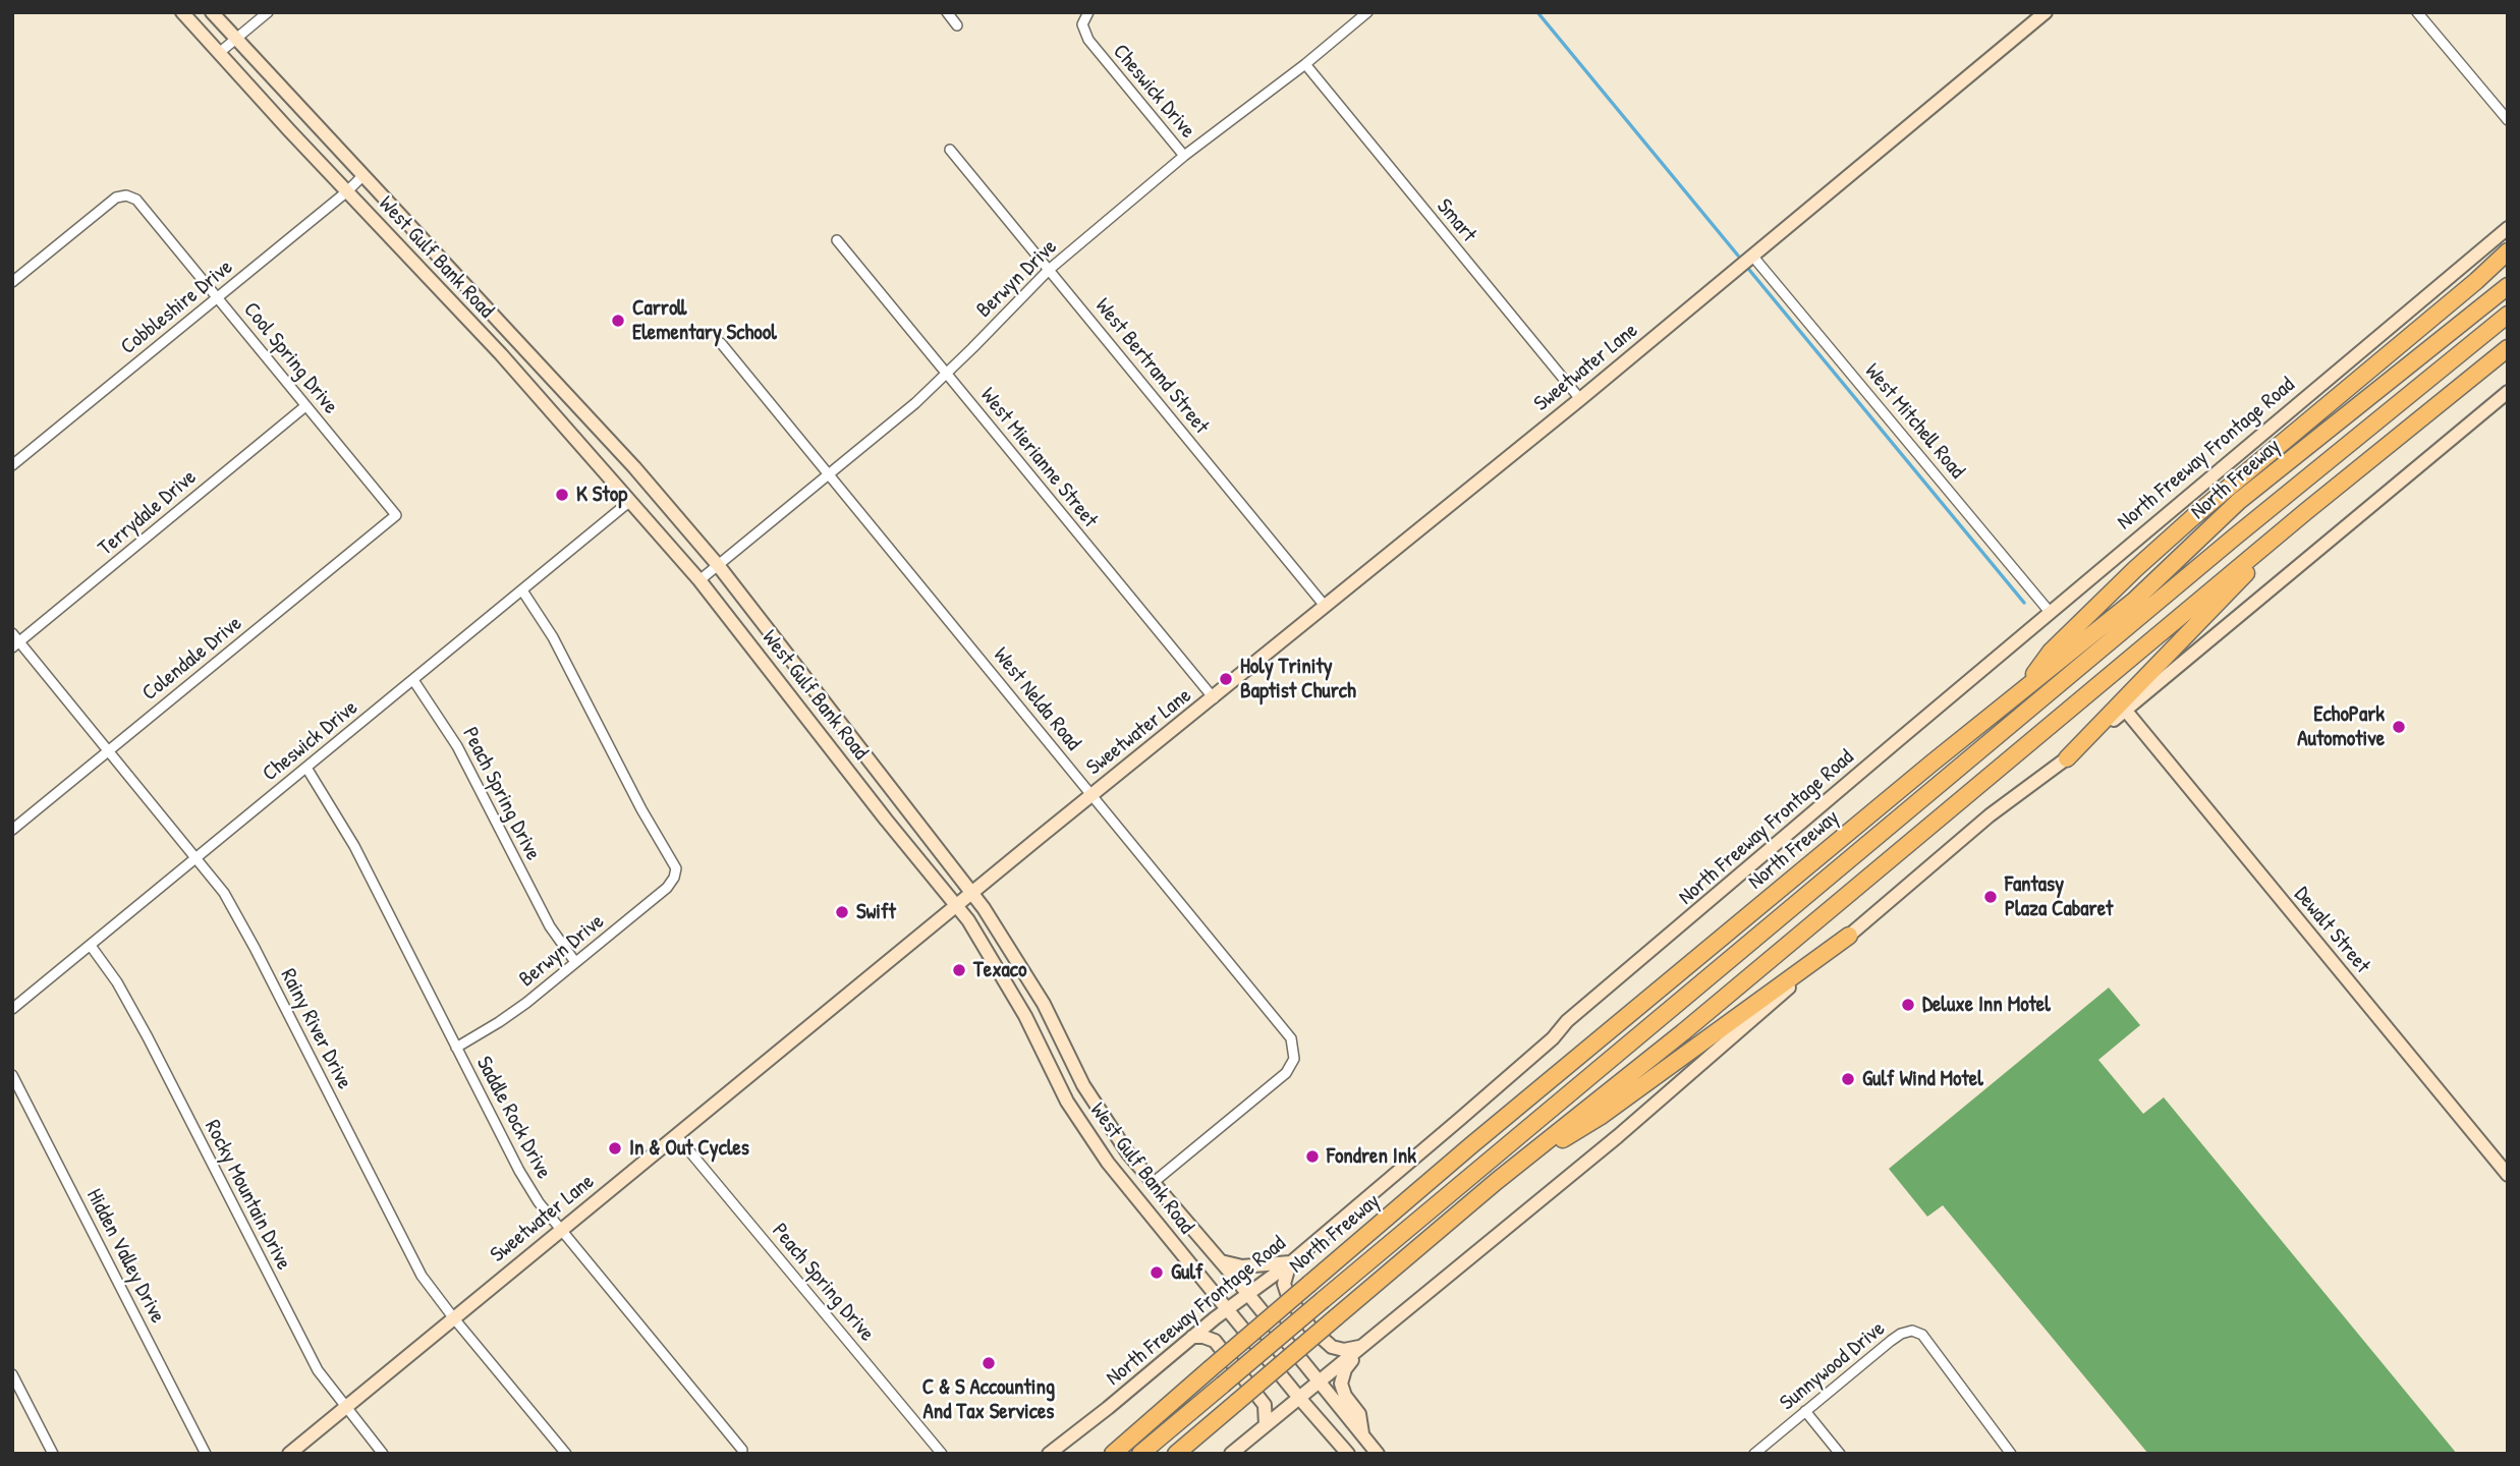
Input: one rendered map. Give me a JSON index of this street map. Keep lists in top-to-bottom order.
{
  "streets": {
    "highway": ["North Freeway"],
    "main road": [
      "West Gulf Bank Road",
      "Sweetwater Lane",
      "North Freeway Frontage Road",
      "Dewalt Street"
    ],
    "street": [
      "Cheswick Drive",
      "Smart",
      "Berwyn Drive",
      "Cobbleshire Drive",
      "Cool Spring Drive",
      "West Bertrand Street",
      "West Mitchell Road",
      "West Mierianne Street",
      "Terrydale Drive",
      "Colendale Drive",
      "West Nelda Road",
      "Peach Spring Drive",
      "Rainy River Drive",
      "Saddle Rock Drive",
      "Rocky Mountain Drive",
      "Hidden Valley Drive",
      "Sunnywood Drive"
    ]
  },
  "crossings": [
    ["Cheswick Drive", "West Gulf Bank Road"],
    ["Cheswick Drive", "Berwyn Drive"],
    ["Cheswick Drive", "Peach Spring Drive"],
    ["Cheswick Drive", "Rainy River Drive"],
    ["Cheswick Drive", "Saddle Rock Drive"],
    ["Cheswick Drive", "Rocky Mountain Drive"],
    ["Smart", "Berwyn Drive"],
    ["Smart", "Sweetwater Lane"],
    ["West Gulf Bank Road", "Berwyn Drive"],
    ["West Gulf Bank Road", "Cobbleshire Drive"],
    ["West Gulf Bank Road", "Sweetwater Lane"],
    ["West Gulf Bank Road", "North Freeway Frontage Road"],
    ["West Gulf Bank Road", "West Nelda Road"],
    ["Berwyn Drive", "West Bertrand Street"],
    ["Berwyn Drive", "West Mierianne Street"],
    ["Berwyn Drive", "West Nelda Road"],
    ["Berwyn Drive", "Peach Spring Drive"],
    ["Berwyn Drive", "Saddle Rock Drive"],
    ["Cobbleshire Drive", "Cool Spring Drive"],
    ["Cool Spring Drive", "Terrydale Drive"],
    ["Cool Spring Drive", "Colendale Drive"],
    ["West Bertrand Street", "Sweetwater Lane"],
    ["Sweetwater Lane", "West Mitchell Road"],
    ["Sweetwater Lane", "West Mierianne Street"],
    ["Sweetwater Lane", "West Nelda Road"],
    ["Sweetwater Lane", "Peach Spring Drive"],
    ["Sweetwater Lane", "Rainy River Drive"],
    ["Sweetwater Lane", "Saddle Rock Drive"],
    ["Sweetwater Lane", "Rocky Mountain Drive"],
    ["West Mitchell Road", "North Freeway Frontage Road"],
    ["Terrydale Drive", "Rainy River Drive"],
    ["Colendale Drive", "Rainy River Drive"]
  ],
  "places": [
    "Carroll Elementary School",
    "K Stop",
    "Holy Trinity Baptist Church",
    "EchoPark Automotive",
    "Fantasy Plaza Cabaret",
    "Swift",
    "Texaco",
    "Deluxe Inn Motel",
    "Gulf Wind Motel",
    "In & Out Cycles",
    "Fondren Ink",
    "Gulf",
    "C & S Accounting And Tax Services"
  ]
}
